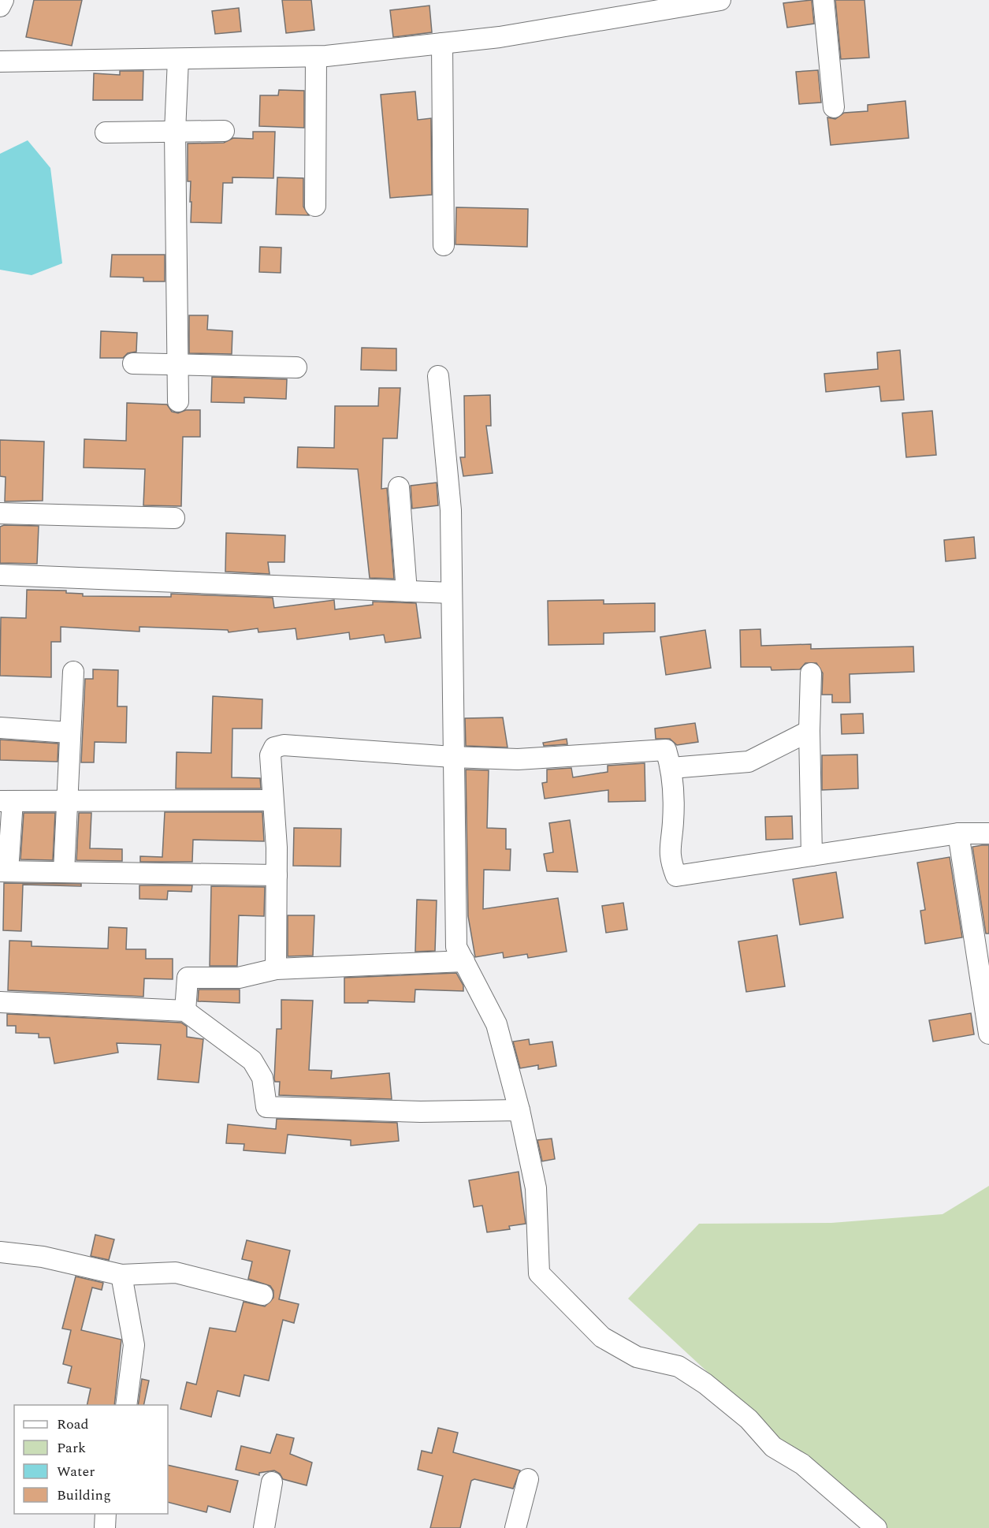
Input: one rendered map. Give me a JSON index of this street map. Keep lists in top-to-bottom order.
{
  "legend": [
    "Road",
    "Park",
    "Water",
    "Building"
  ]
}
